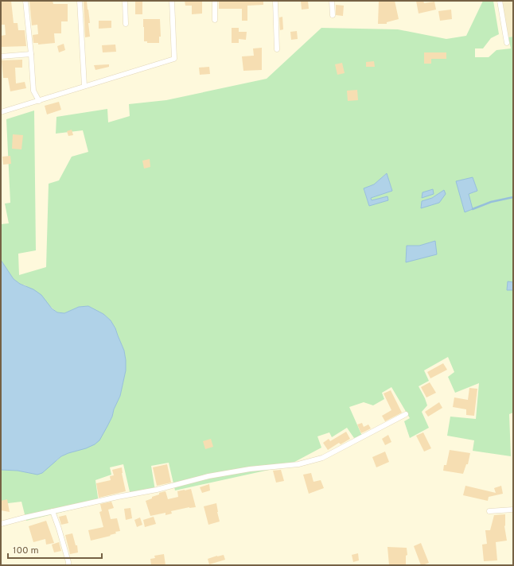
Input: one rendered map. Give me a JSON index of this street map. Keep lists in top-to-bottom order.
{
  "scale_bar": "100 m"
}
